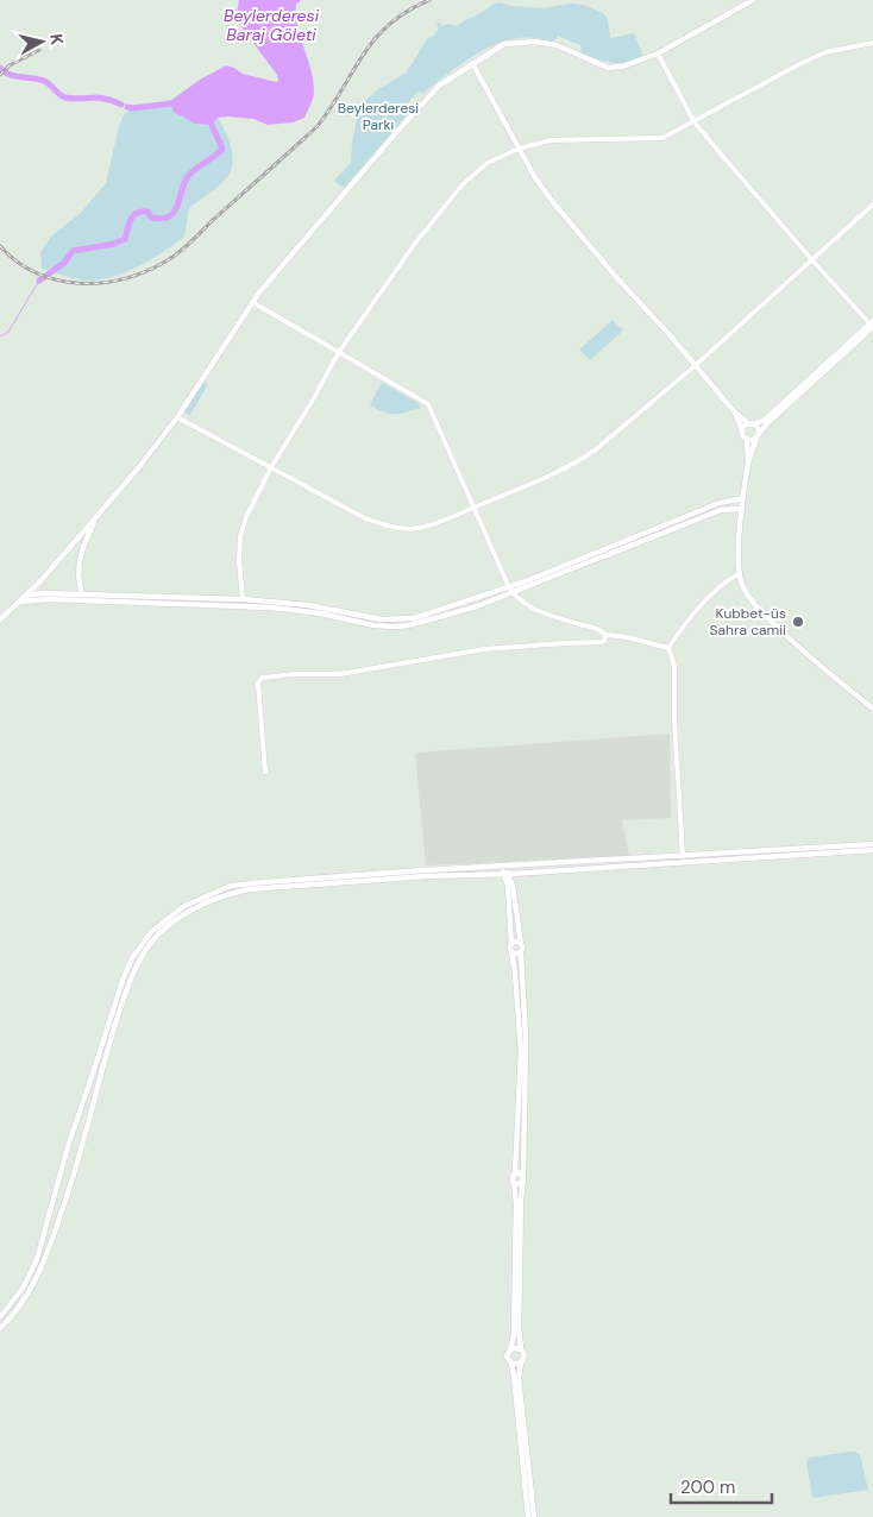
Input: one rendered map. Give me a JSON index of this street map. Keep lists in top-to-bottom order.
{
  "water": ["Beylerderesi Baraj Göleti"],
  "parks": ["Beylerderesi Parkı"],
  "places": ["Kubbet-üs Sahra camii"],
  "scale_bar": "200 m",
  "north": "right"
}
